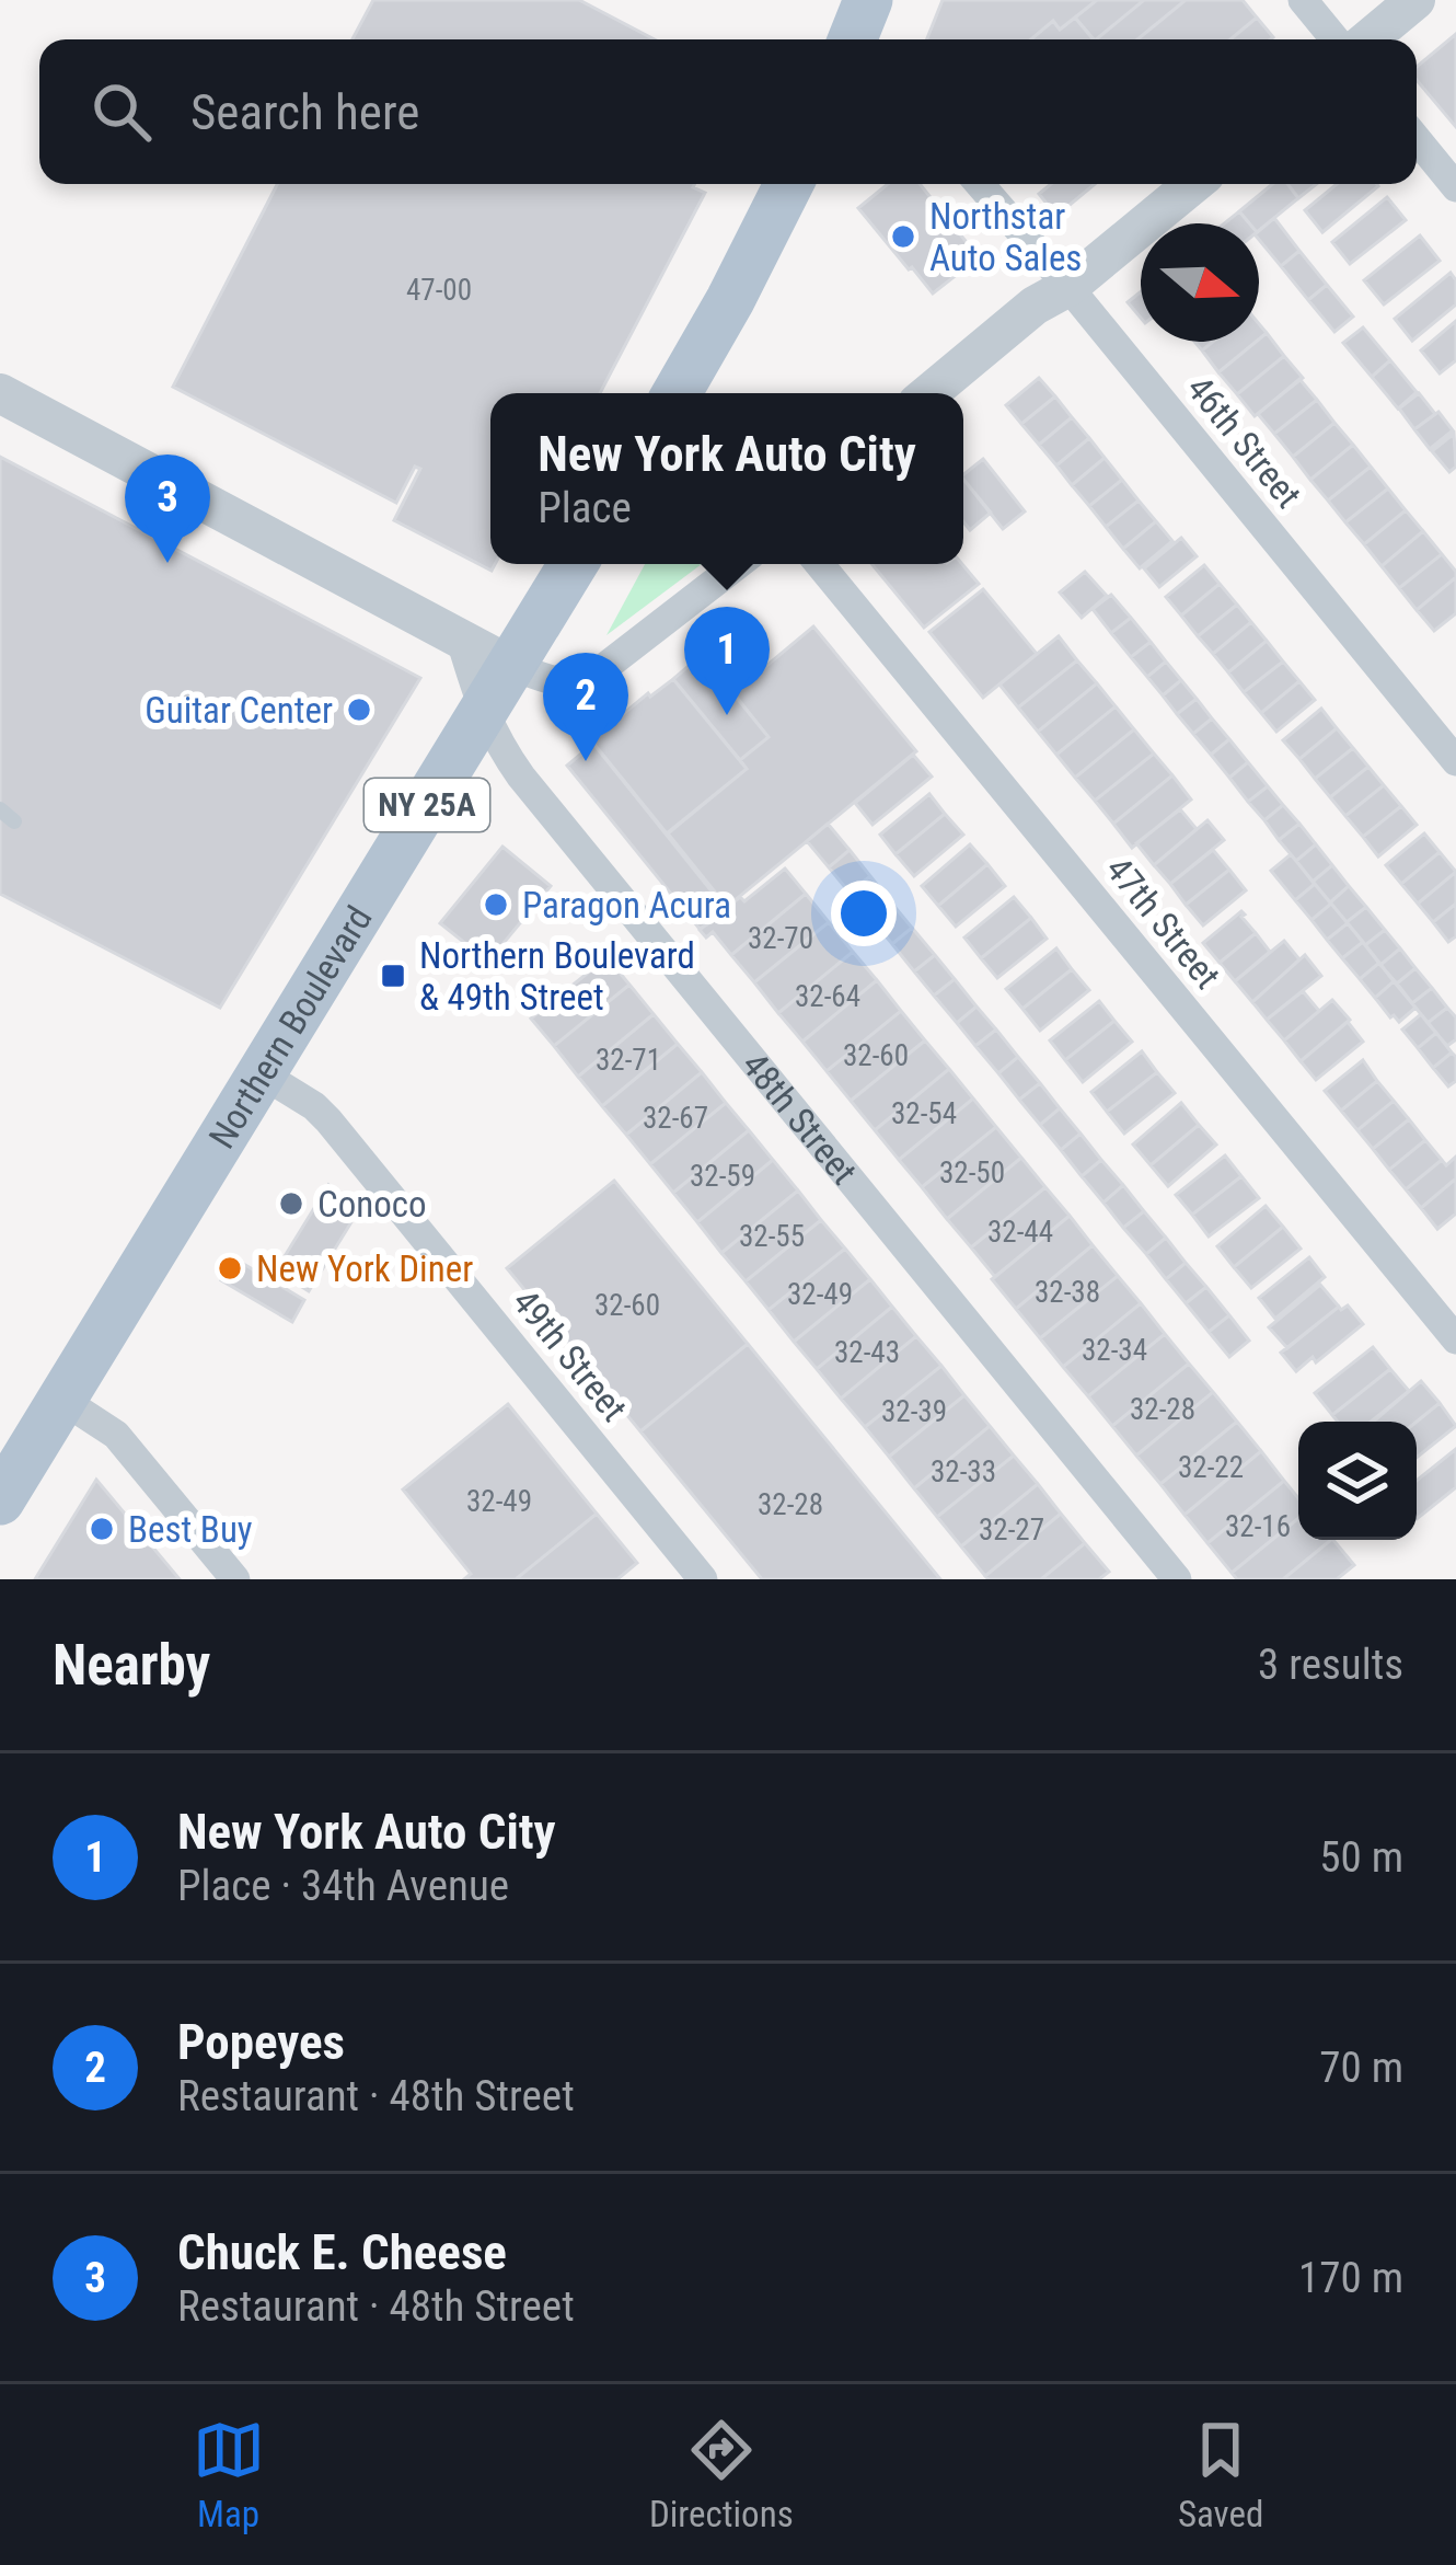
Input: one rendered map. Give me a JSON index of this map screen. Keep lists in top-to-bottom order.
{
  "streets": {
    "main road": ["NY 25A", "Northern Boulevard"],
    "street": [
      "46th Street",
      "47th Street",
      "48th Street",
      "49th Street"
    ]
  },
  "crossings": [
    ["Northern Boulevard", "48th Street"],
    ["Northern Boulevard", "49th Street"]
  ],
  "places": {
    "other": [
      "Northstar Auto Sales",
      "Guitar Center",
      "Paragon Acura",
      "Conoco",
      "New York Diner",
      "Best Buy"
    ],
    "transit": ["Northern Boulevard & 49th Street"]
  },
  "house_numbers": [
    "47-00",
    "32-70",
    "32-64",
    "32-60",
    "32-71",
    "32-54",
    "32-67",
    "32-50",
    "32-59",
    "32-44",
    "32-55",
    "32-38",
    "32-49",
    "32-60",
    "32-34",
    "32-43",
    "32-28",
    "32-39",
    "32-22",
    "32-33",
    "32-49",
    "32-28",
    "32-16",
    "32-27"
  ],
  "north": "right",
  "page": {
    "search": "Search here",
    "popup": ["New York Auto City", "Place"],
    "pins": ["3", "1", "2"],
    "heading": ["Nearby", "3 results"],
    "list": [
      {
        "mark": "1",
        "name": "New York Auto City",
        "note": "Place · 34th Avenue",
        "value": "50 m"
      },
      {
        "mark": "2",
        "name": "Popeyes",
        "note": "Restaurant · 48th Street",
        "value": "70 m"
      },
      {
        "mark": "3",
        "name": "Chuck E. Cheese",
        "note": "Restaurant · 48th Street",
        "value": "170 m"
      }
    ],
    "nav": ["Map", "Directions", "Saved"]
  }
}
